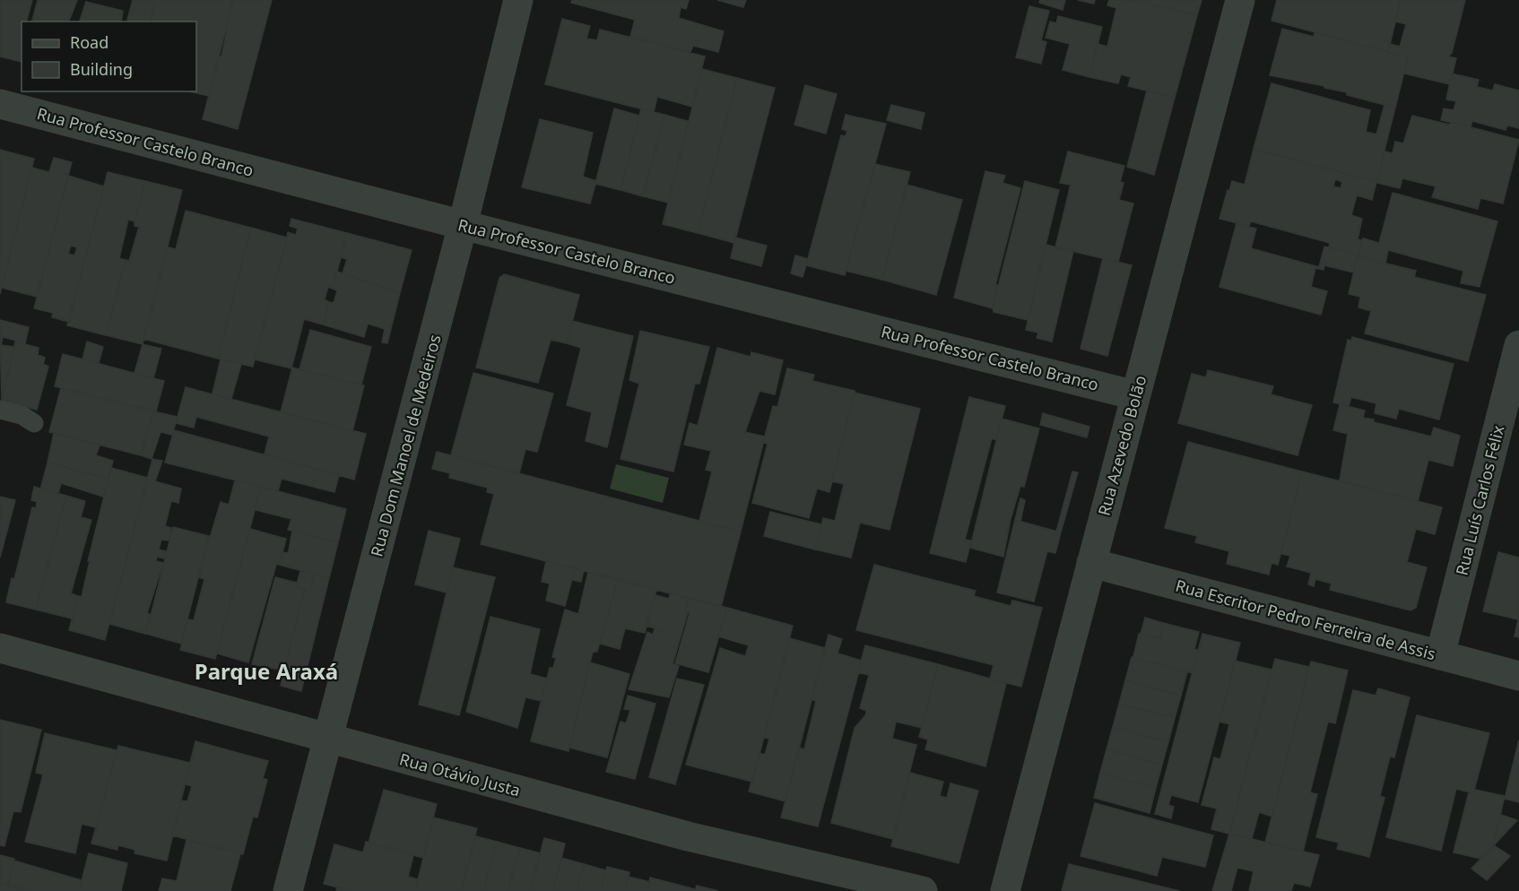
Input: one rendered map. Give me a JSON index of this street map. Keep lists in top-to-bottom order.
{
  "streets": {
    "street": [
      "Rua Professor Castelo Branco",
      "Rua Dom Manoel de Medeiros",
      "Rua Azevedo Bolão",
      "Rua Luís Carlos Félix",
      "Rua Escritor Pedro Ferreira de Assis",
      "Rua Otávio Justa"
    ]
  },
  "crossings": [
    ["Rua Professor Castelo Branco", "Rua Dom Manoel de Medeiros"],
    ["Rua Professor Castelo Branco", "Rua Azevedo Bolão"],
    ["Rua Dom Manoel de Medeiros", "Rua Otávio Justa"],
    ["Rua Azevedo Bolão", "Rua Escritor Pedro Ferreira de Assis"],
    ["Rua Luís Carlos Félix", "Rua Escritor Pedro Ferreira de Assis"]
  ],
  "districts": ["Parque Araxá"],
  "legend": ["Road", "Building"]
}
